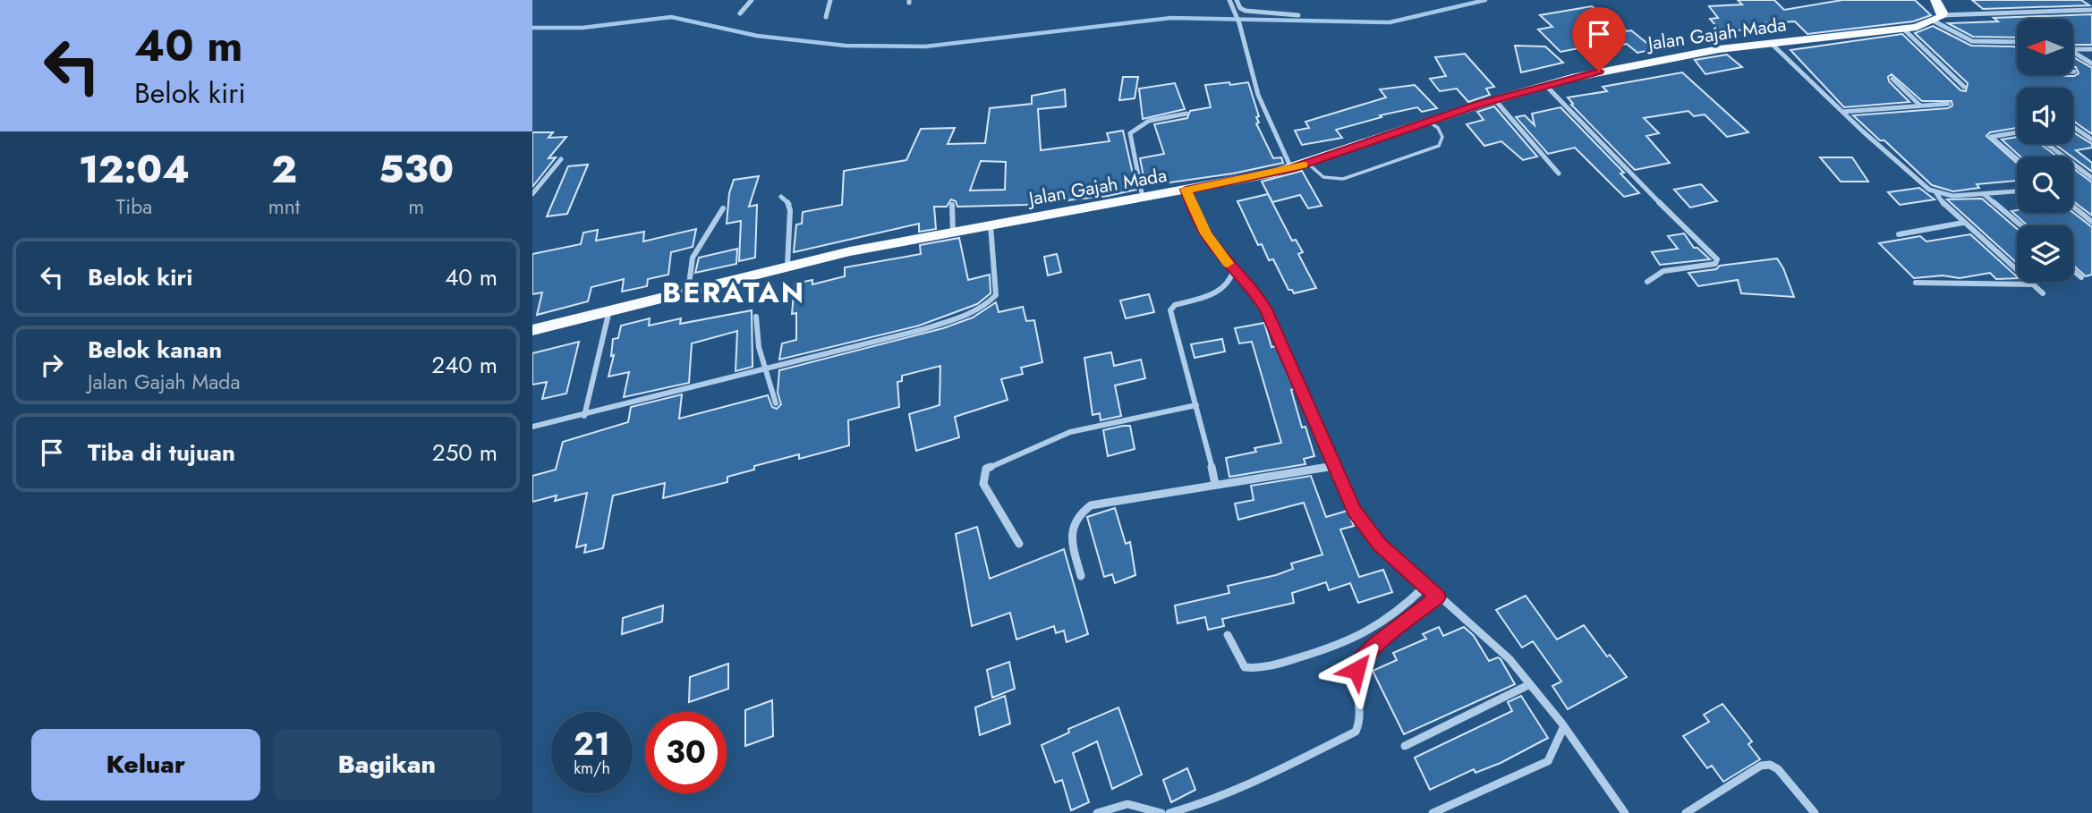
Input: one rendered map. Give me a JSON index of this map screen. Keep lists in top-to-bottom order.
{
  "streets": {
    "highway": ["Jalan Gajah Mada"]
  },
  "districts": ["BERATAN"],
  "north": "left",
  "page": {
    "turn": ["40 m", "Belok kiri"],
    "eta": [
      "12:04",
      "Tiba",
      "2",
      "mnt",
      "530",
      "m"
    ],
    "list": [
      {
        "name": "Belok kiri",
        "value": "40 m"
      },
      {
        "name": "Belok kanan",
        "note": "Jalan Gajah Mada",
        "value": "240 m"
      },
      {
        "name": "Tiba di tujuan",
        "value": "250 m"
      }
    ],
    "speed": "21 km/h",
    "limit": "30",
    "buttons": ["Keluar", "Bagikan"]
  }
}
